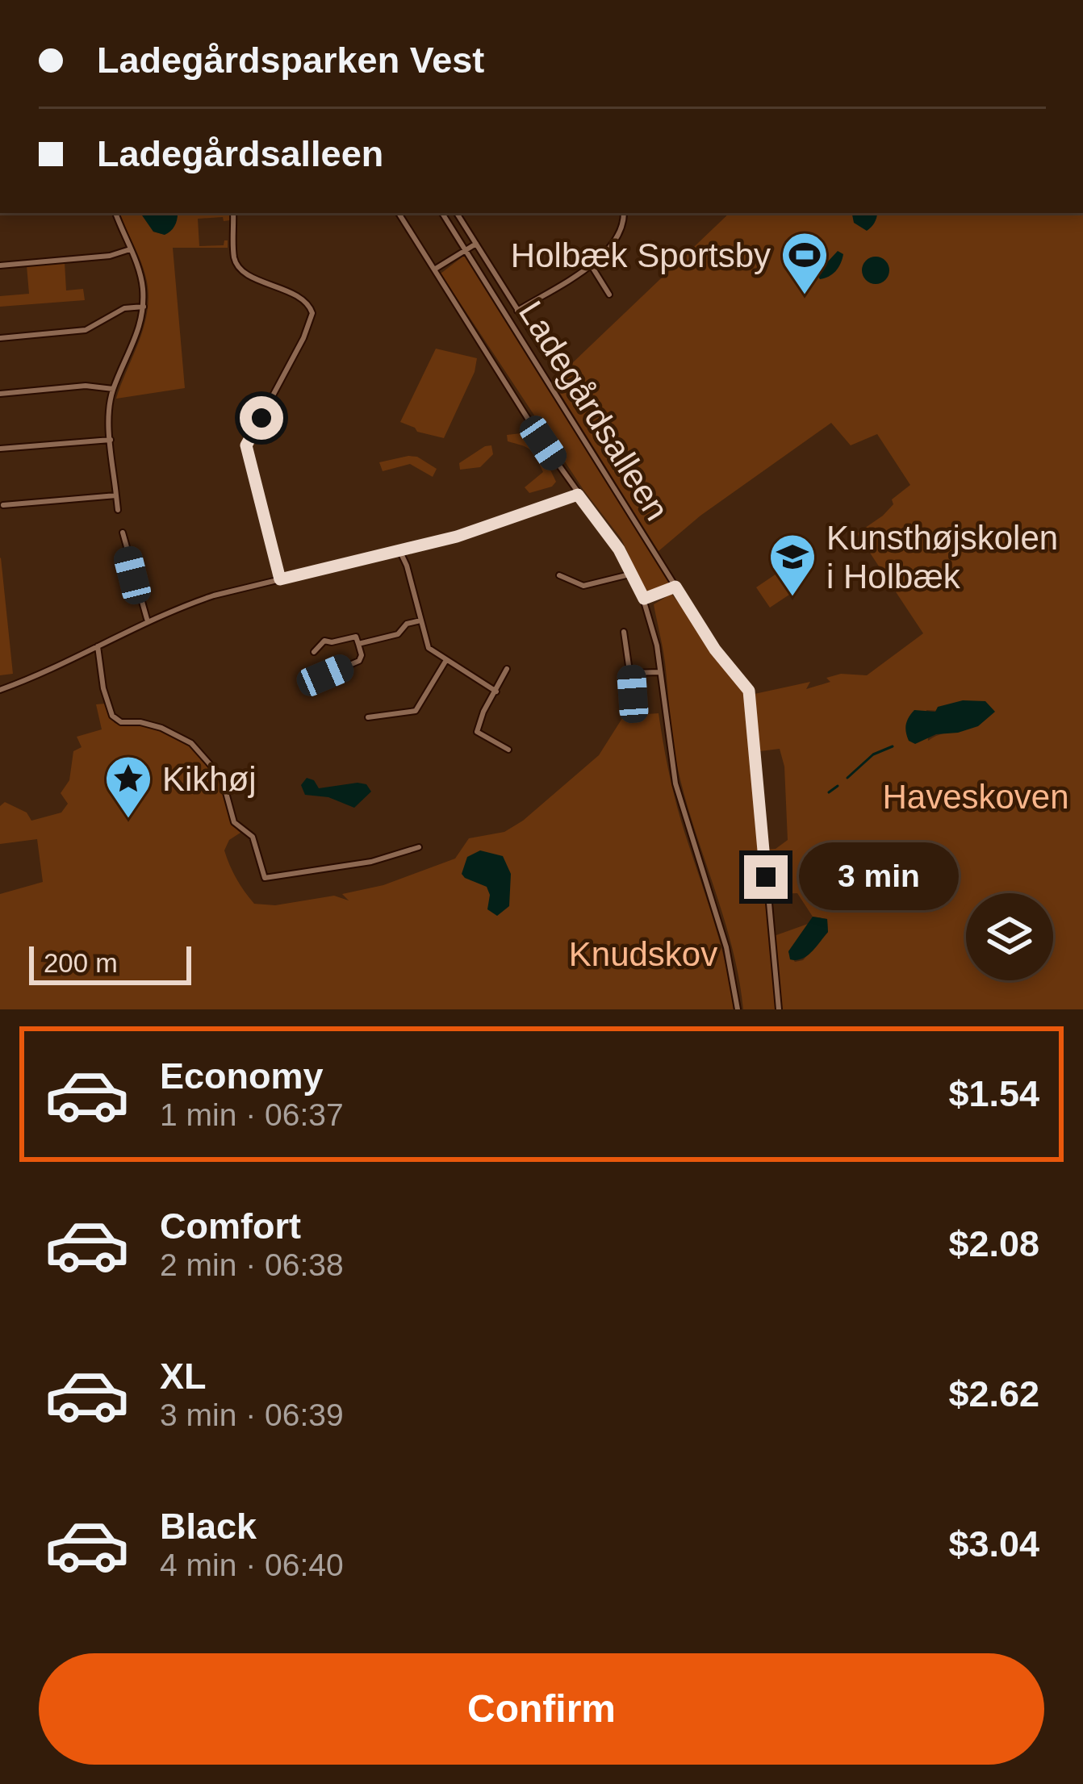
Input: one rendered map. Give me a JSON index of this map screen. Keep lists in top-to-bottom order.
{
  "streets": {
    "street": ["Ladegårdsalleen"]
  },
  "parks": ["Haveskoven", "Knudskov"],
  "places": {
    "sports": ["Holbæk Sportsby"],
    "school or university": ["Kunsthøjskolen i Holbæk"],
    "place": ["Kikhøj"]
  },
  "scale_bar": "200 m",
  "page": {
    "banner": ["Ladegårdsparken Vest", "Ladegårdsalleen"],
    "bubble": "3 min",
    "scale": "200 m",
    "list": [
      {
        "name": "Economy",
        "note": "1 min · 06:37",
        "value": "$1.54"
      },
      {
        "name": "Comfort",
        "note": "2 min · 06:38",
        "value": "$2.08"
      },
      {
        "name": "XL",
        "note": "3 min · 06:39",
        "value": "$2.62"
      },
      {
        "name": "Black",
        "note": "4 min · 06:40",
        "value": "$3.04"
      }
    ],
    "buttons": "Confirm"
  }
}
